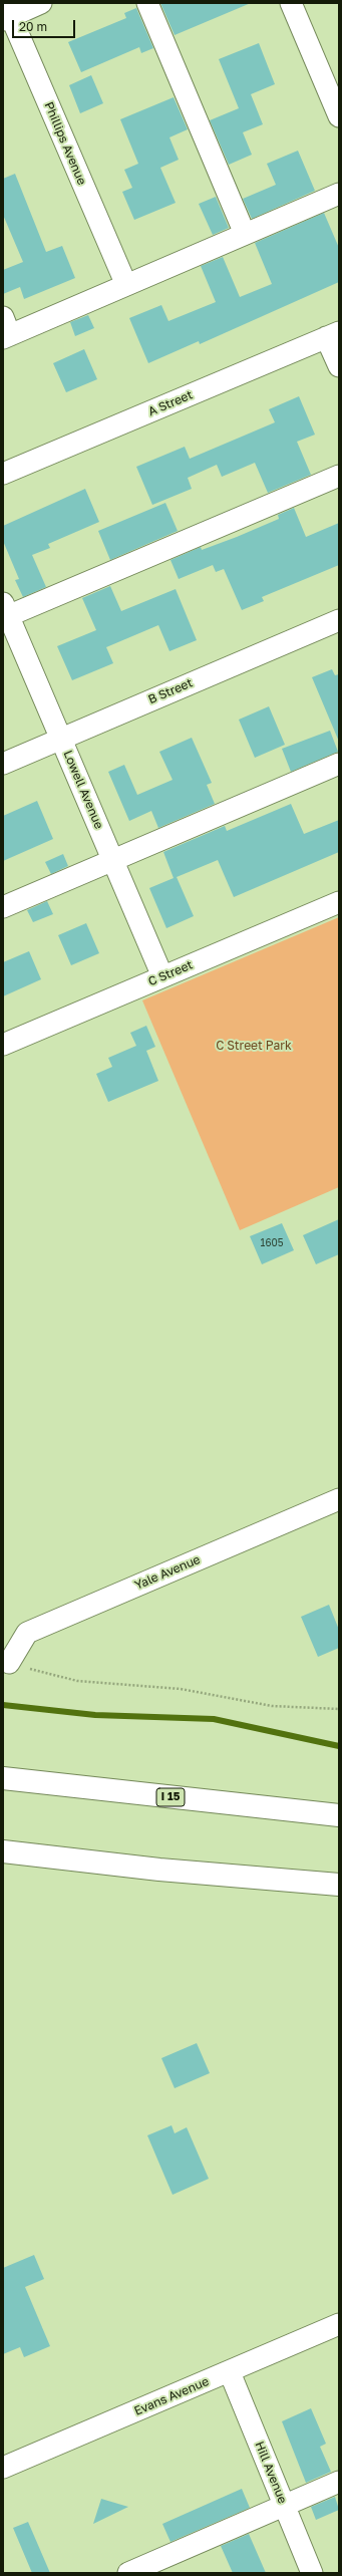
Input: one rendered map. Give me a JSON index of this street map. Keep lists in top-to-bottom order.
{
  "streets": {
    "highway": ["I 15"],
    "street": [
      "Phillips Avenue",
      "A Street",
      "B Street",
      "Lowell Avenue",
      "C Street",
      "Yale Avenue",
      "Evans Avenue",
      "Hill Avenue"
    ]
  },
  "crossings": [
    ["B Street", "Lowell Avenue"],
    ["Lowell Avenue", "C Street"],
    ["Evans Avenue", "Hill Avenue"]
  ],
  "parks": ["C Street Park"],
  "house_numbers": ["1605"],
  "scale_bar": "20 m"
}
